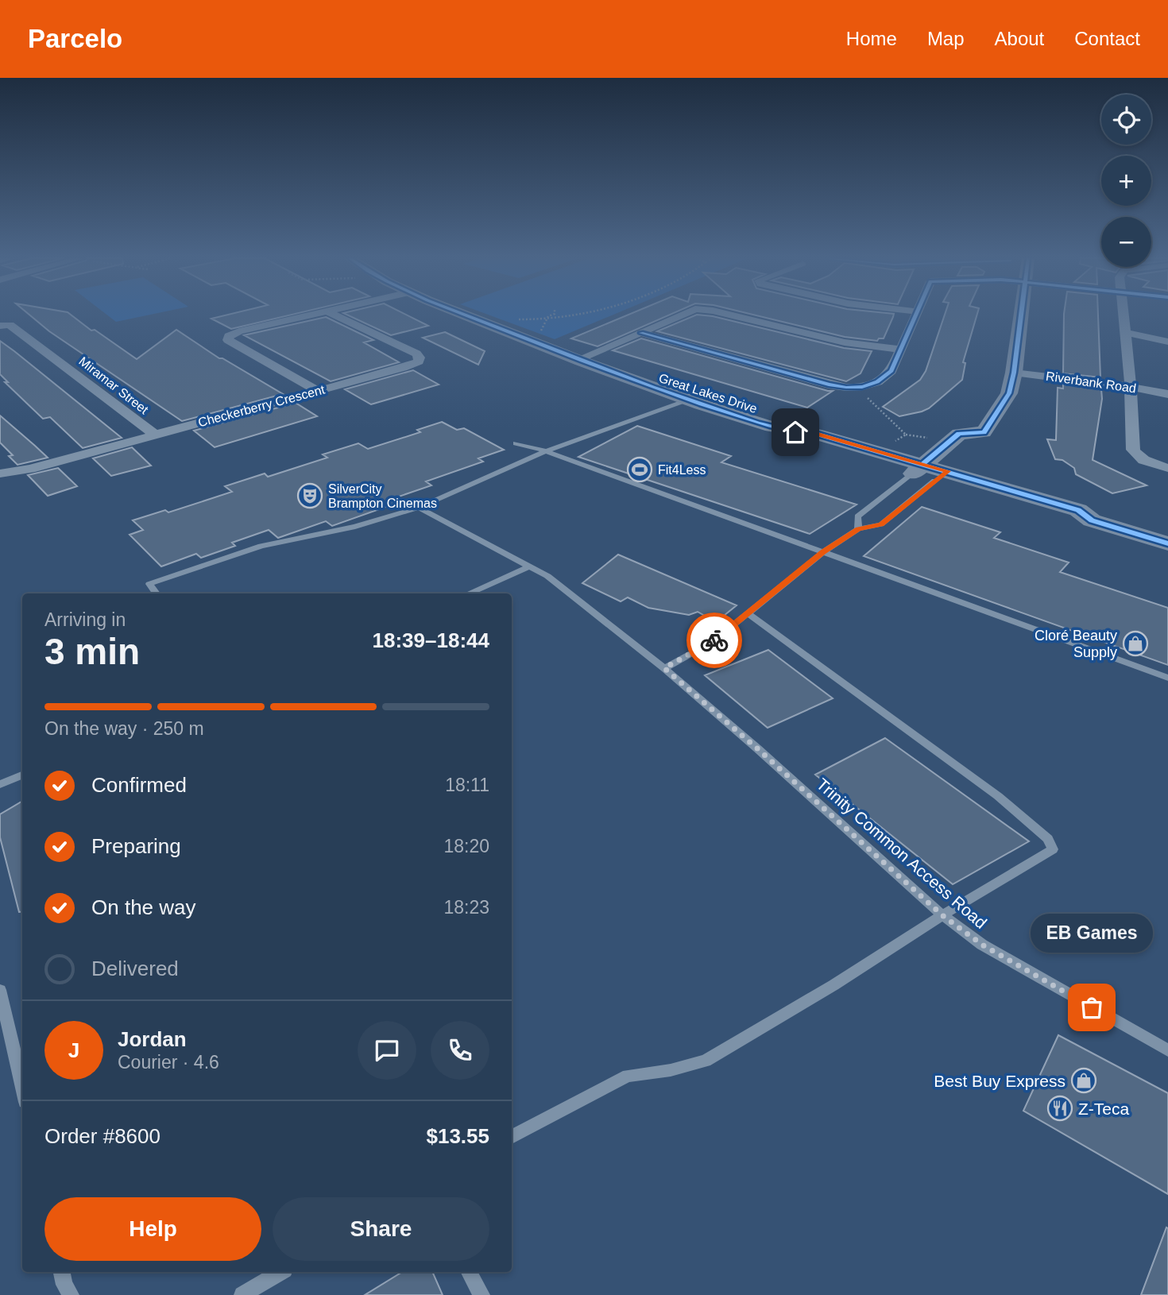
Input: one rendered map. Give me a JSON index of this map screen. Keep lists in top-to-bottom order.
{
  "streets": {
    "street": [
      "Riverbank Road",
      "Miramar Street",
      "Great Lakes Drive",
      "Checkerberry Crescent"
    ],
    "lane": ["Trinity Common Access Road"]
  },
  "crossings": [
    ["Miramar Street", "Checkerberry Crescent"]
  ],
  "places": {
    "sports": ["Fit4Less"],
    "theatre": ["SilverCity Brampton Cinemas"],
    "shop": ["Cloré Beauty Supply", "Best Buy Express"],
    "other": ["EB Games"],
    "restaurant": ["Z-Teca"]
  },
  "page": {
    "header": "Parcelo",
    "nav": [
      "Home",
      "Map",
      "About",
      "Contact"
    ],
    "map_buttons": ["+", "−"],
    "heading": ["3 min", "Arriving in", "18:39–18:44"],
    "panel": [
      "Jordan",
      "Courier · 4.6",
      "Order #8600",
      "$13.55"
    ],
    "bar": "On the way · 250 m",
    "list": [
      ["Confirmed", "18:11"],
      ["Preparing", "18:20"],
      ["On the way", "18:23"],
      "Delivered"
    ],
    "bubble": "EB Games",
    "round": "J",
    "buttons": ["Help", "Share"]
  }
}
